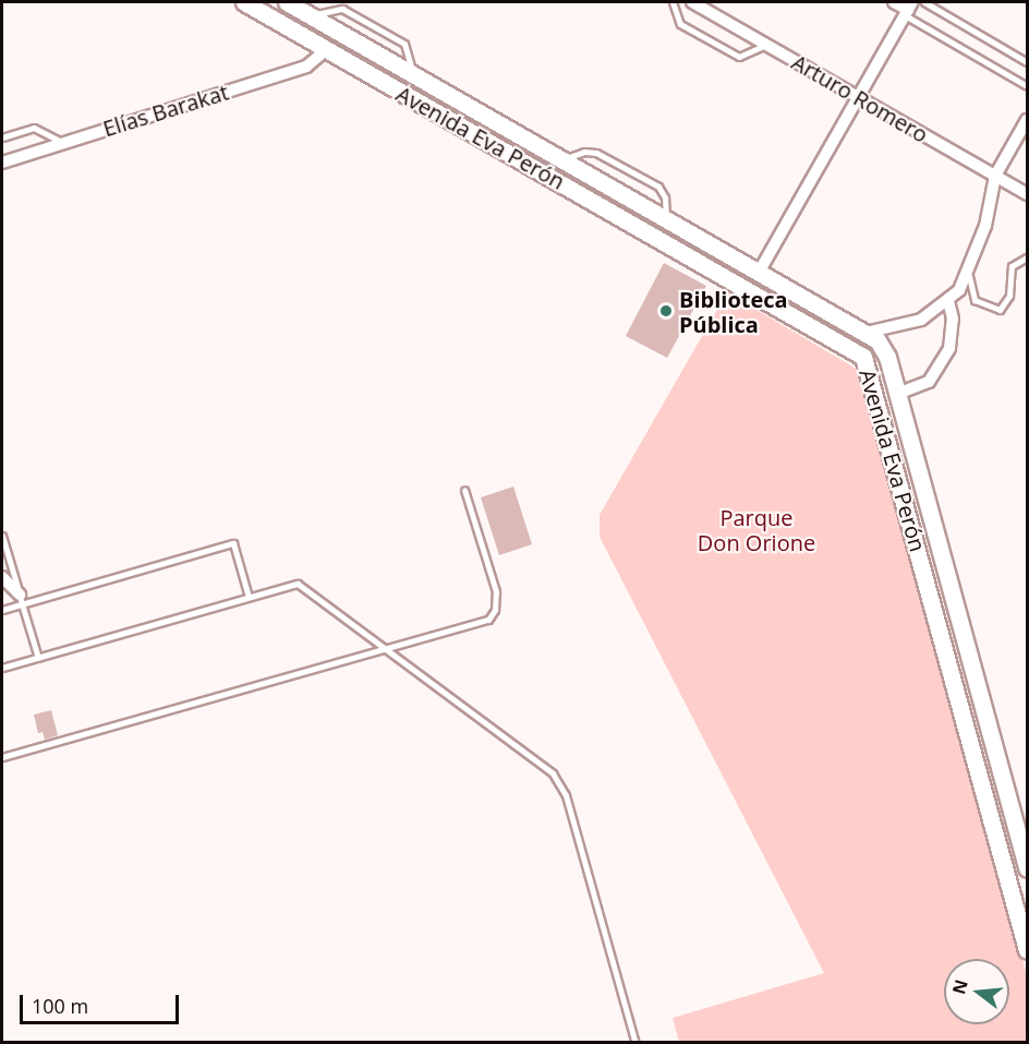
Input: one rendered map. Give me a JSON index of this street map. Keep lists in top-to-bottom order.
{
  "streets": {
    "main road": ["Avenida Eva Perón"],
    "street": ["Arturo Romero", "Elías Barakat"]
  },
  "crossings": [
    ["Elías Barakat", "Avenida Eva Perón"]
  ],
  "parks": ["Parque Don Orione"],
  "places": ["Biblioteca Pública"],
  "scale_bar": "100 m",
  "north": "left"
}
